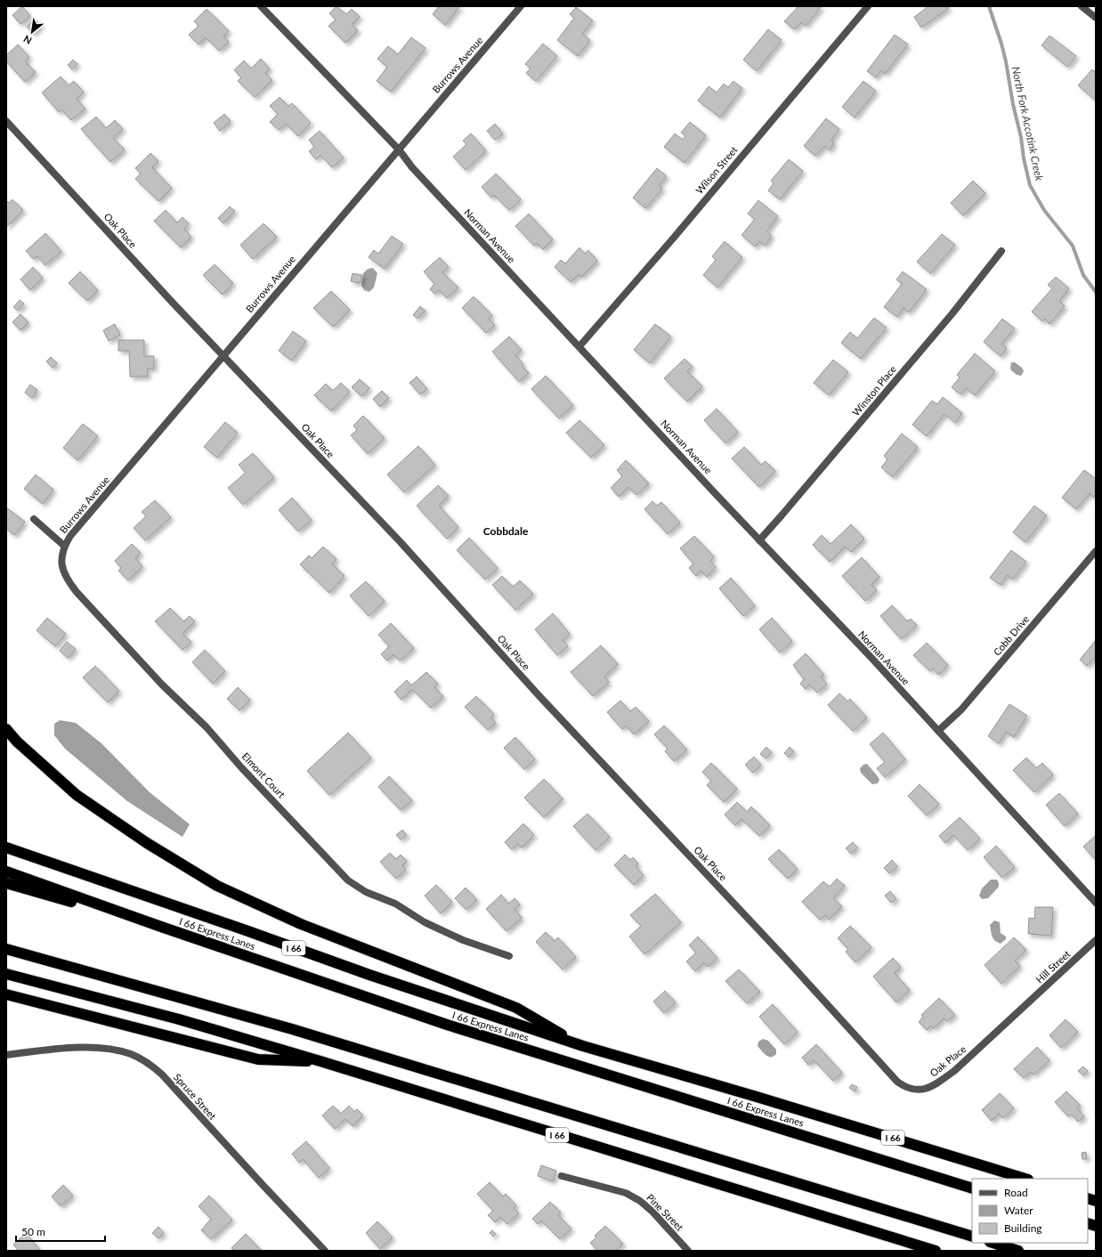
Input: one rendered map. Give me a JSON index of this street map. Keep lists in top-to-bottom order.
{
  "streets": {
    "highway": ["I 66 Express Lanes", "I 66"],
    "street": [
      "Burrows Avenue",
      "Wilson Street",
      "Oak Place",
      "Norman Avenue",
      "Winston Place",
      "Cobb Drive",
      "Elmont Court",
      "Hill Street",
      "Spruce Street",
      "Pine Street"
    ]
  },
  "crossings": [
    ["Burrows Avenue", "Oak Place"],
    ["Burrows Avenue", "Norman Avenue"],
    ["Burrows Avenue", "Elmont Court"],
    ["Wilson Street", "Norman Avenue"],
    ["Oak Place", "Hill Street"],
    ["Norman Avenue", "Winston Place"],
    ["Norman Avenue", "Cobb Drive"]
  ],
  "districts": ["Cobbdale"],
  "water": ["North Fork Accotink Creek"],
  "legend": ["Road", "Water", "Building"],
  "scale_bar": "50 m",
  "north": "bottom left"
}
